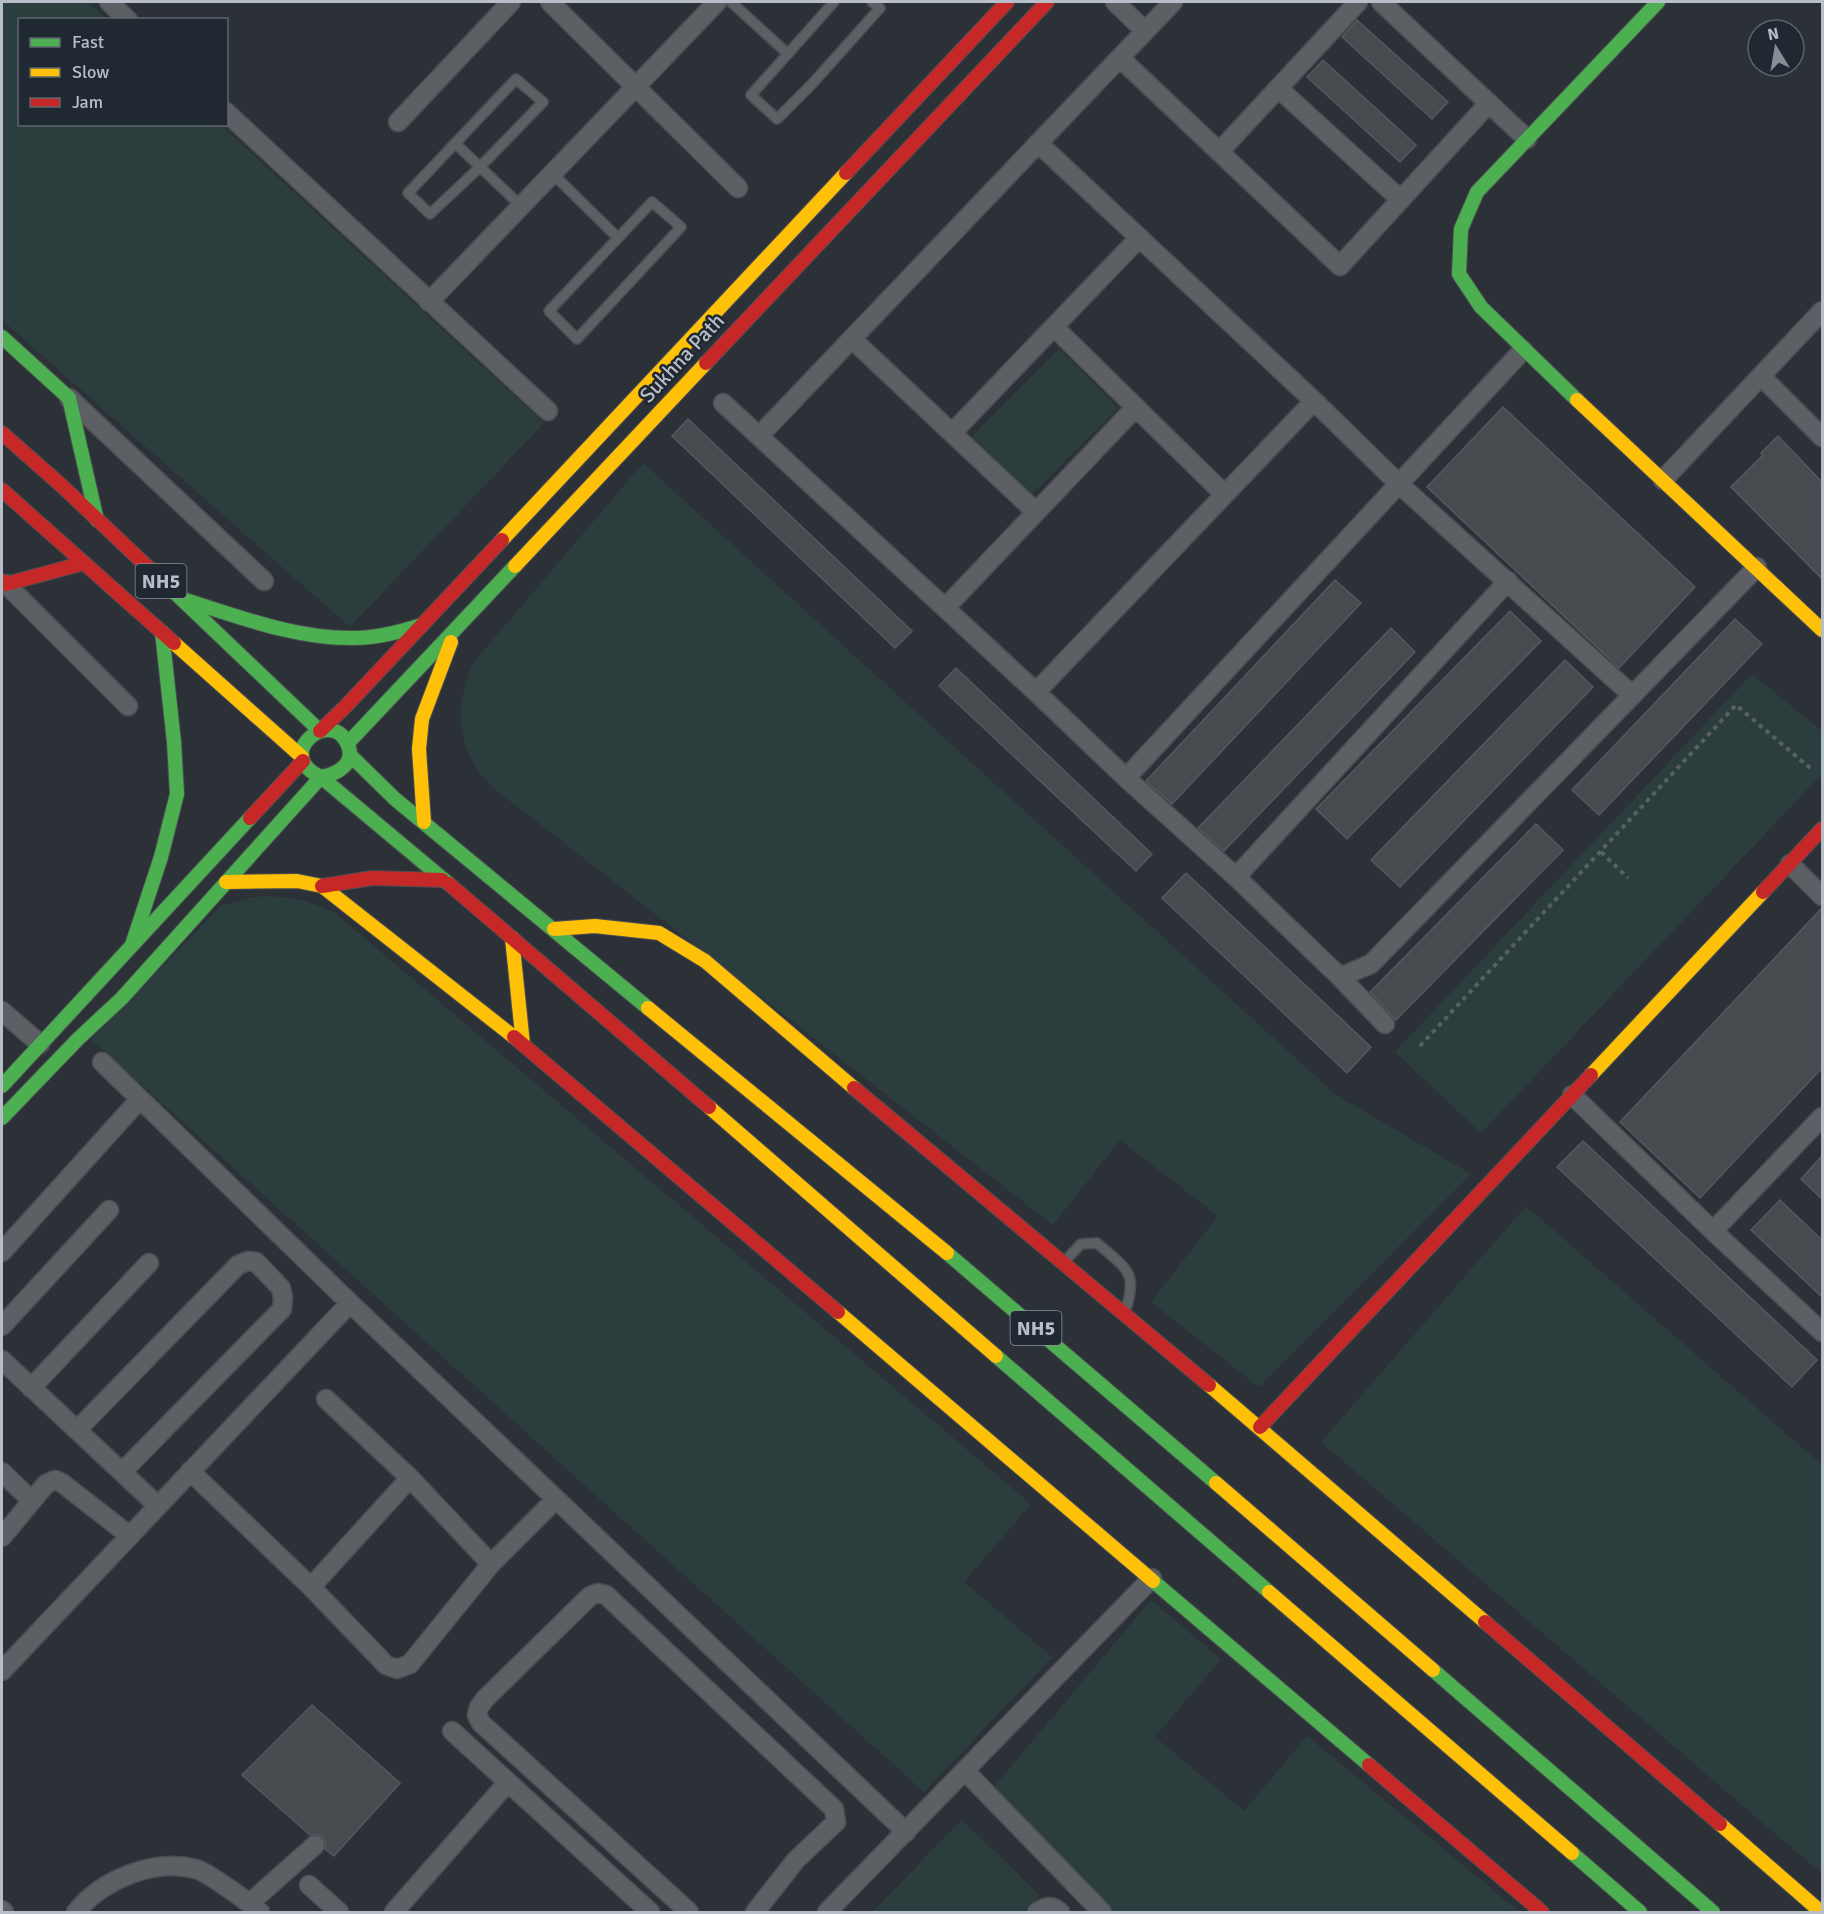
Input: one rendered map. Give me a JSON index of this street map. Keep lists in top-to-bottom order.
{
  "streets": {
    "main road": ["Sukhna Path", "NH5"]
  },
  "crossings": [
    ["Sukhna Path", "NH5"]
  ],
  "legend": ["Fast", "Slow", "Jam"],
  "north": "top"
}
